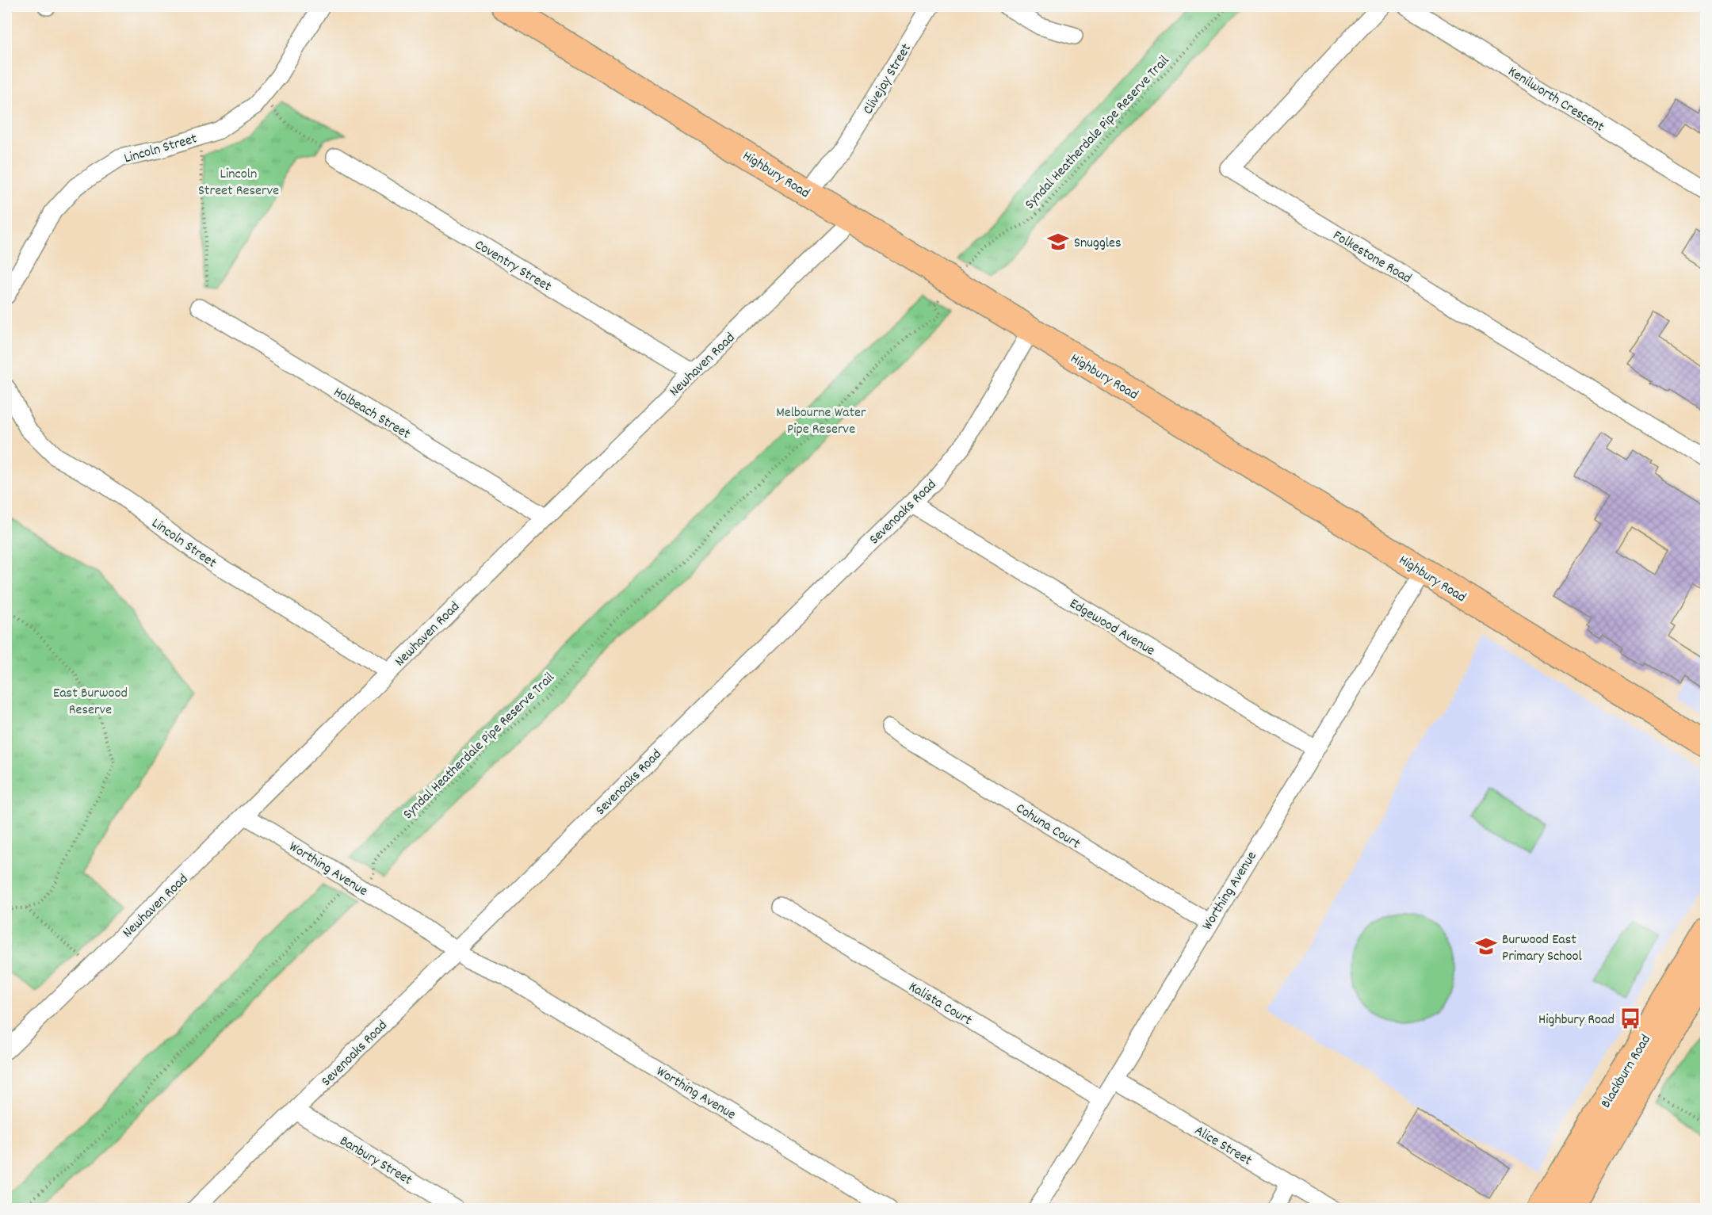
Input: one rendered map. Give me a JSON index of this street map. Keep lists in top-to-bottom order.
{
  "streets": {
    "main road": ["Highbury Road", "Blackburn Road"],
    "street": [
      "Clivejay Street",
      "Kenilworth Crescent",
      "Lincoln Street",
      "Folkestone Road",
      "Coventry Street",
      "Newhaven Road",
      "Holbeach Street",
      "Sevenoaks Road",
      "Edgewood Avenue",
      "Cohuna Court",
      "Worthing Avenue",
      "Kalista Court",
      "Alice Street",
      "Banbury Street"
    ],
    "path": ["Syndal Heatherdale Pipe Reserve Trail"]
  },
  "crossings": [
    ["Clivejay Street", "Highbury Road"],
    ["Syndal Heatherdale Pipe Reserve Trail", "Highbury Road"],
    ["Syndal Heatherdale Pipe Reserve Trail", "Worthing Avenue"],
    ["Lincoln Street", "Newhaven Road"],
    ["Highbury Road", "Newhaven Road"],
    ["Highbury Road", "Sevenoaks Road"],
    ["Highbury Road", "Worthing Avenue"],
    ["Coventry Street", "Newhaven Road"],
    ["Newhaven Road", "Holbeach Street"],
    ["Newhaven Road", "Worthing Avenue"],
    ["Sevenoaks Road", "Edgewood Avenue"],
    ["Sevenoaks Road", "Worthing Avenue"],
    ["Sevenoaks Road", "Banbury Street"],
    ["Edgewood Avenue", "Worthing Avenue"],
    ["Cohuna Court", "Worthing Avenue"],
    ["Worthing Avenue", "Kalista Court"],
    ["Worthing Avenue", "Alice Street"]
  ],
  "parks": ["Lincoln Street Reserve", "Melbourne Water Pipe Reserve", "East Burwood Reserve"],
  "places": {
    "school or university": ["Snuggles", "Burwood East Primary School"],
    "bus stop": ["Highbury Road"]
  }
}
